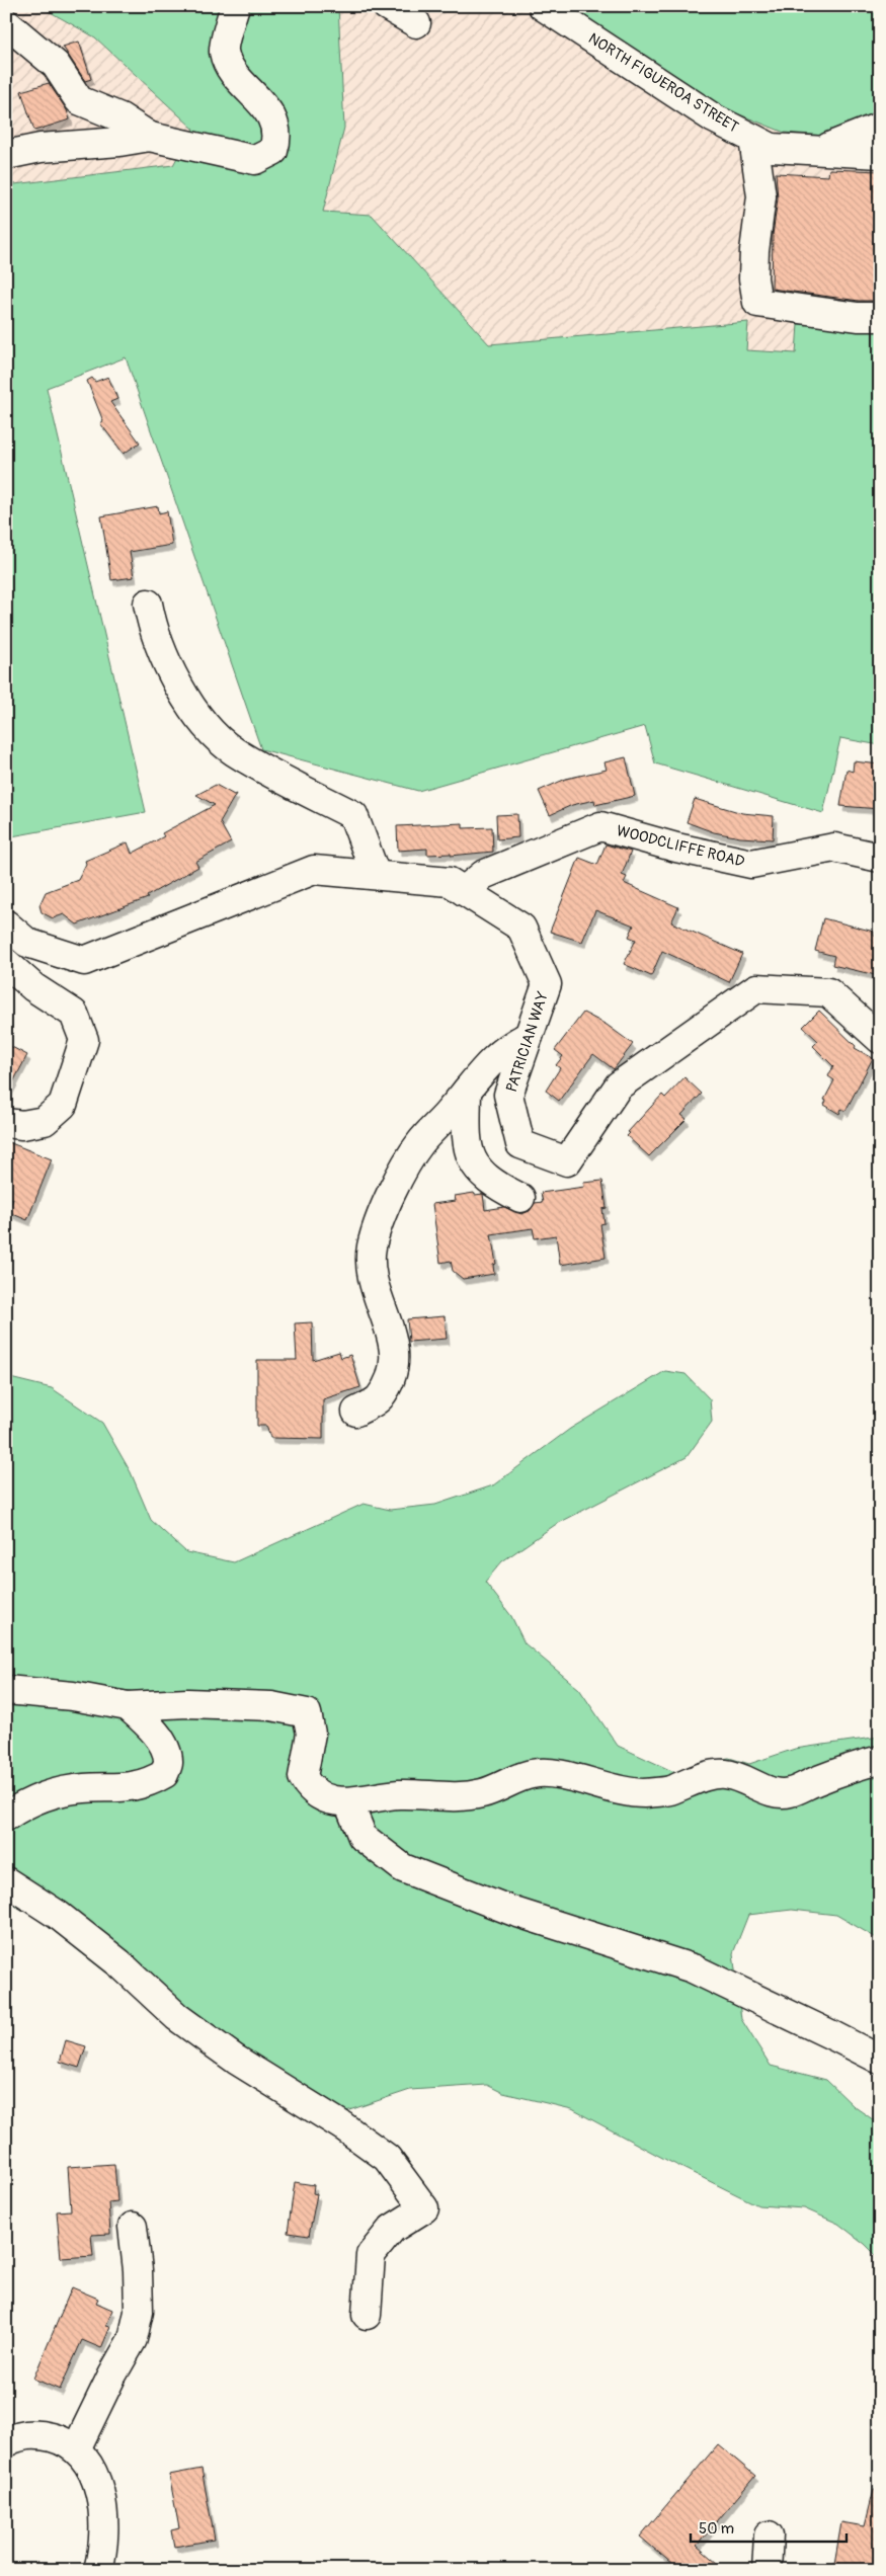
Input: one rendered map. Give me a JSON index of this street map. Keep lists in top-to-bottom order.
{
  "streets": {
    "street": ["NORTH FIGUEROA STREET", "WOODCLIFFE ROAD", "PATRICIAN WAY"]
  },
  "crossings": [
    ["WOODCLIFFE ROAD", "PATRICIAN WAY"]
  ],
  "scale_bar": "50 m"
}
